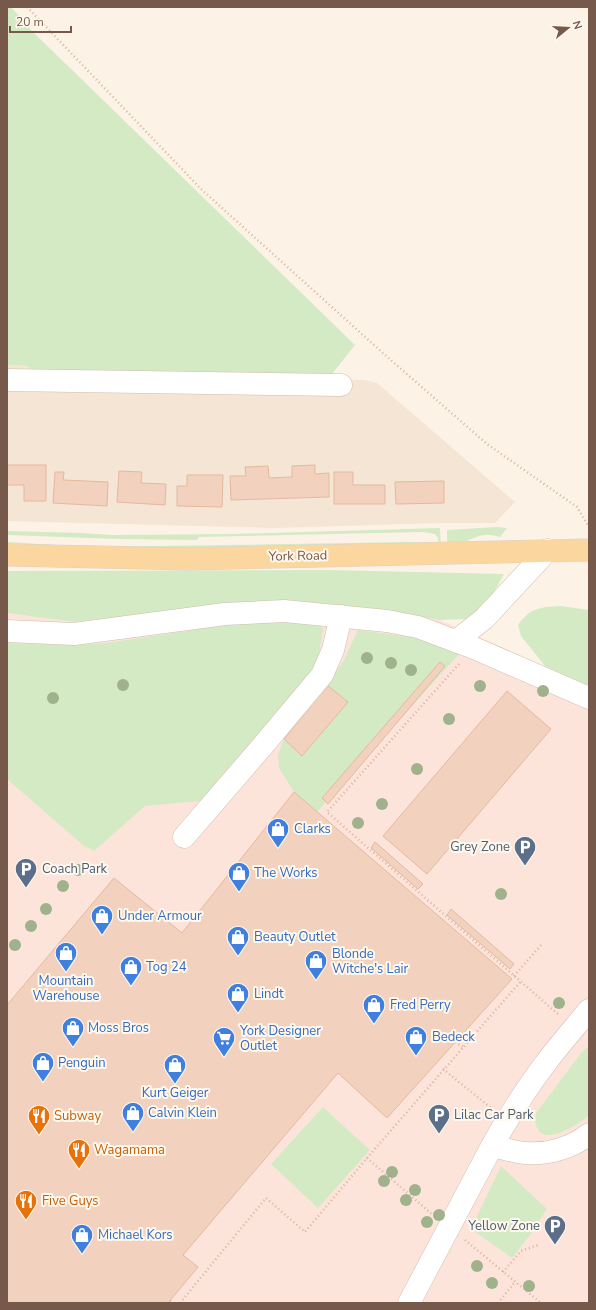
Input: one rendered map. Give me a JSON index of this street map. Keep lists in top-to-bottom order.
{
  "streets": {
    "main road": ["York Road"]
  },
  "places": {
    "shop": [
      "Clarks",
      "The Works",
      "Under Armour",
      "Beauty Outlet",
      "Mountain Warehouse",
      "Blonde Witche's Lair",
      "Tog 24",
      "Lindt",
      "Fred Perry",
      "Moss Bros",
      "Bedeck",
      "Penguin",
      "Kurt Geiger",
      "Calvin Klein",
      "Michael Kors"
    ],
    "parking": [
      "Grey Zone",
      "Coach Park",
      "Lilac Car Park",
      "Yellow Zone"
    ],
    "supermarket": ["York Designer Outlet"],
    "restaurant": ["Subway", "Wagamama", "Five Guys"]
  },
  "scale_bar": "20 m",
  "north": "right"
}
